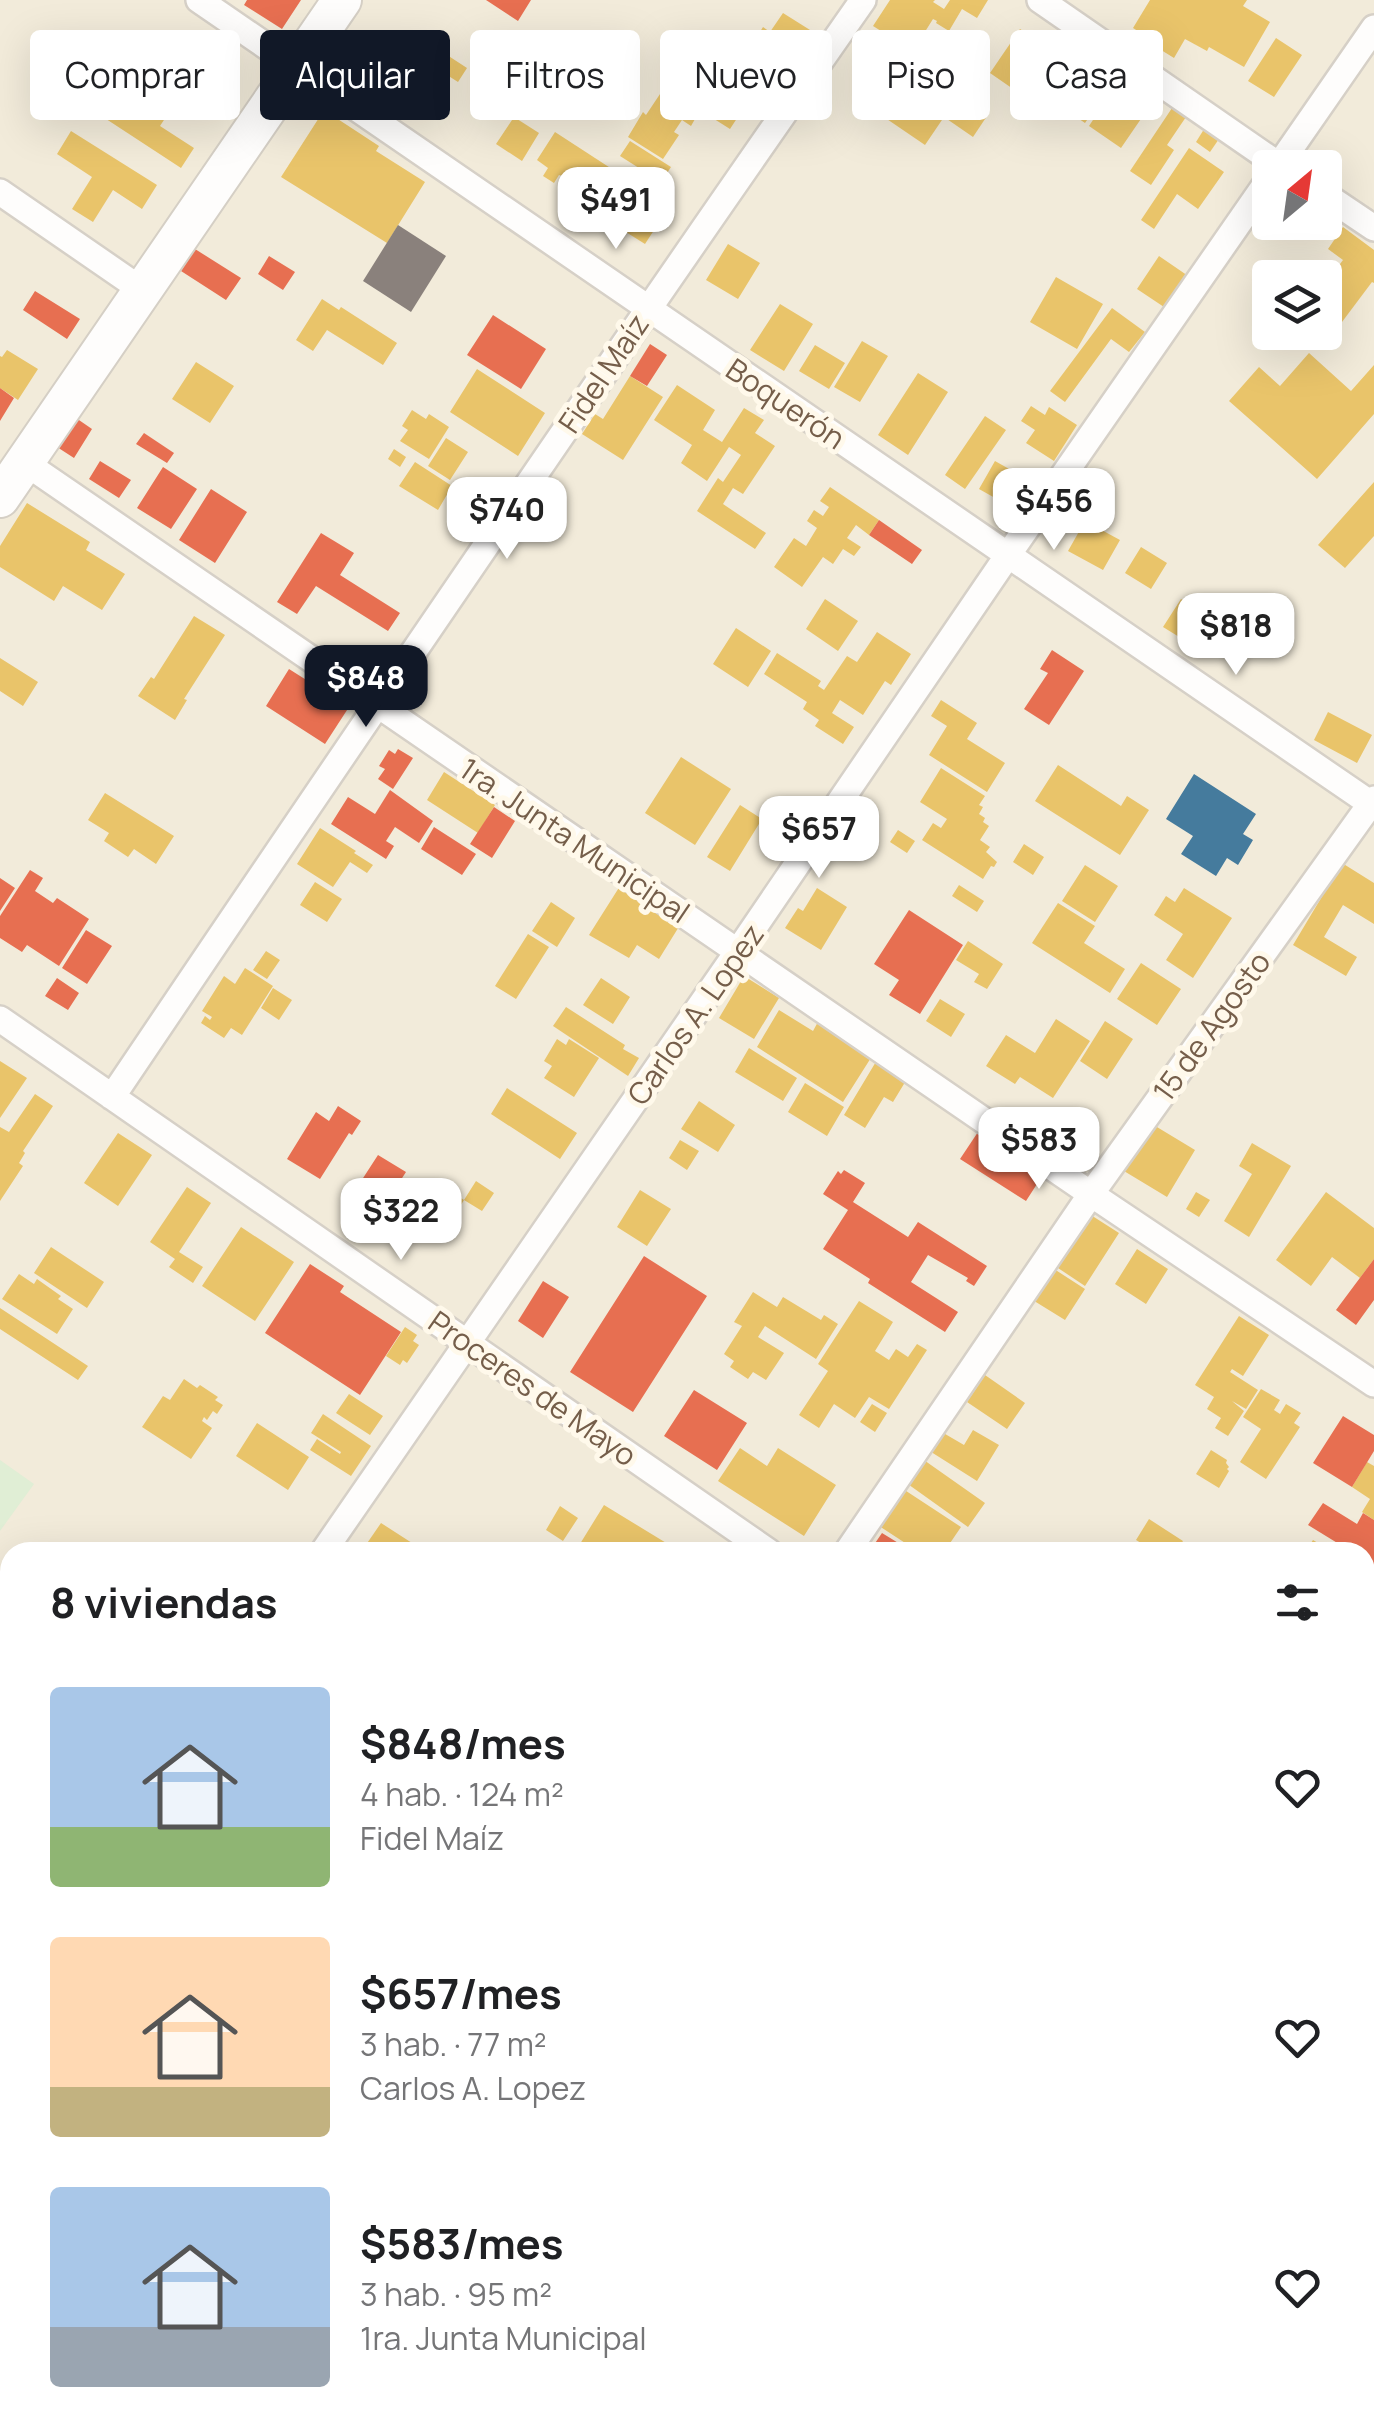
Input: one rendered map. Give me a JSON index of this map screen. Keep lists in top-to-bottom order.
{
  "streets": {
    "street": [
      "Fidel Maíz",
      "Boquerón",
      "1ra. Junta Municipal",
      "Carlos A. Lopez",
      "15 de Agosto",
      "Proceres de Mayo"
    ]
  },
  "crossings": [
    ["Fidel Maíz", "Boquerón"],
    ["Fidel Maíz", "1ra. Junta Municipal"],
    ["Fidel Maíz", "Proceres de Mayo"],
    ["Boquerón", "Carlos A. Lopez"],
    ["Boquerón", "15 de Agosto"],
    ["1ra. Junta Municipal", "Carlos A. Lopez"],
    ["1ra. Junta Municipal", "15 de Agosto"],
    ["Carlos A. Lopez", "Proceres de Mayo"]
  ],
  "north": "top right",
  "page": {
    "chip": [
      "Comprar",
      "Alquilar",
      "Filtros",
      "Nuevo",
      "Piso",
      "Casa"
    ],
    "price": [
      "$491",
      "$456",
      "$740",
      "$818",
      "$848",
      "$657",
      "$583",
      "$322"
    ],
    "heading": "8 viviendas",
    "list": [
      {
        "name": "$848/mes",
        "note": "4 hab. · 124 m² · Fidel Maíz"
      },
      {
        "name": "$657/mes",
        "note": "3 hab. · 77 m² · Carlos A. Lopez"
      },
      {
        "name": "$583/mes",
        "note": "3 hab. · 95 m² · 1ra. Junta Municipal"
      }
    ]
  }
}
